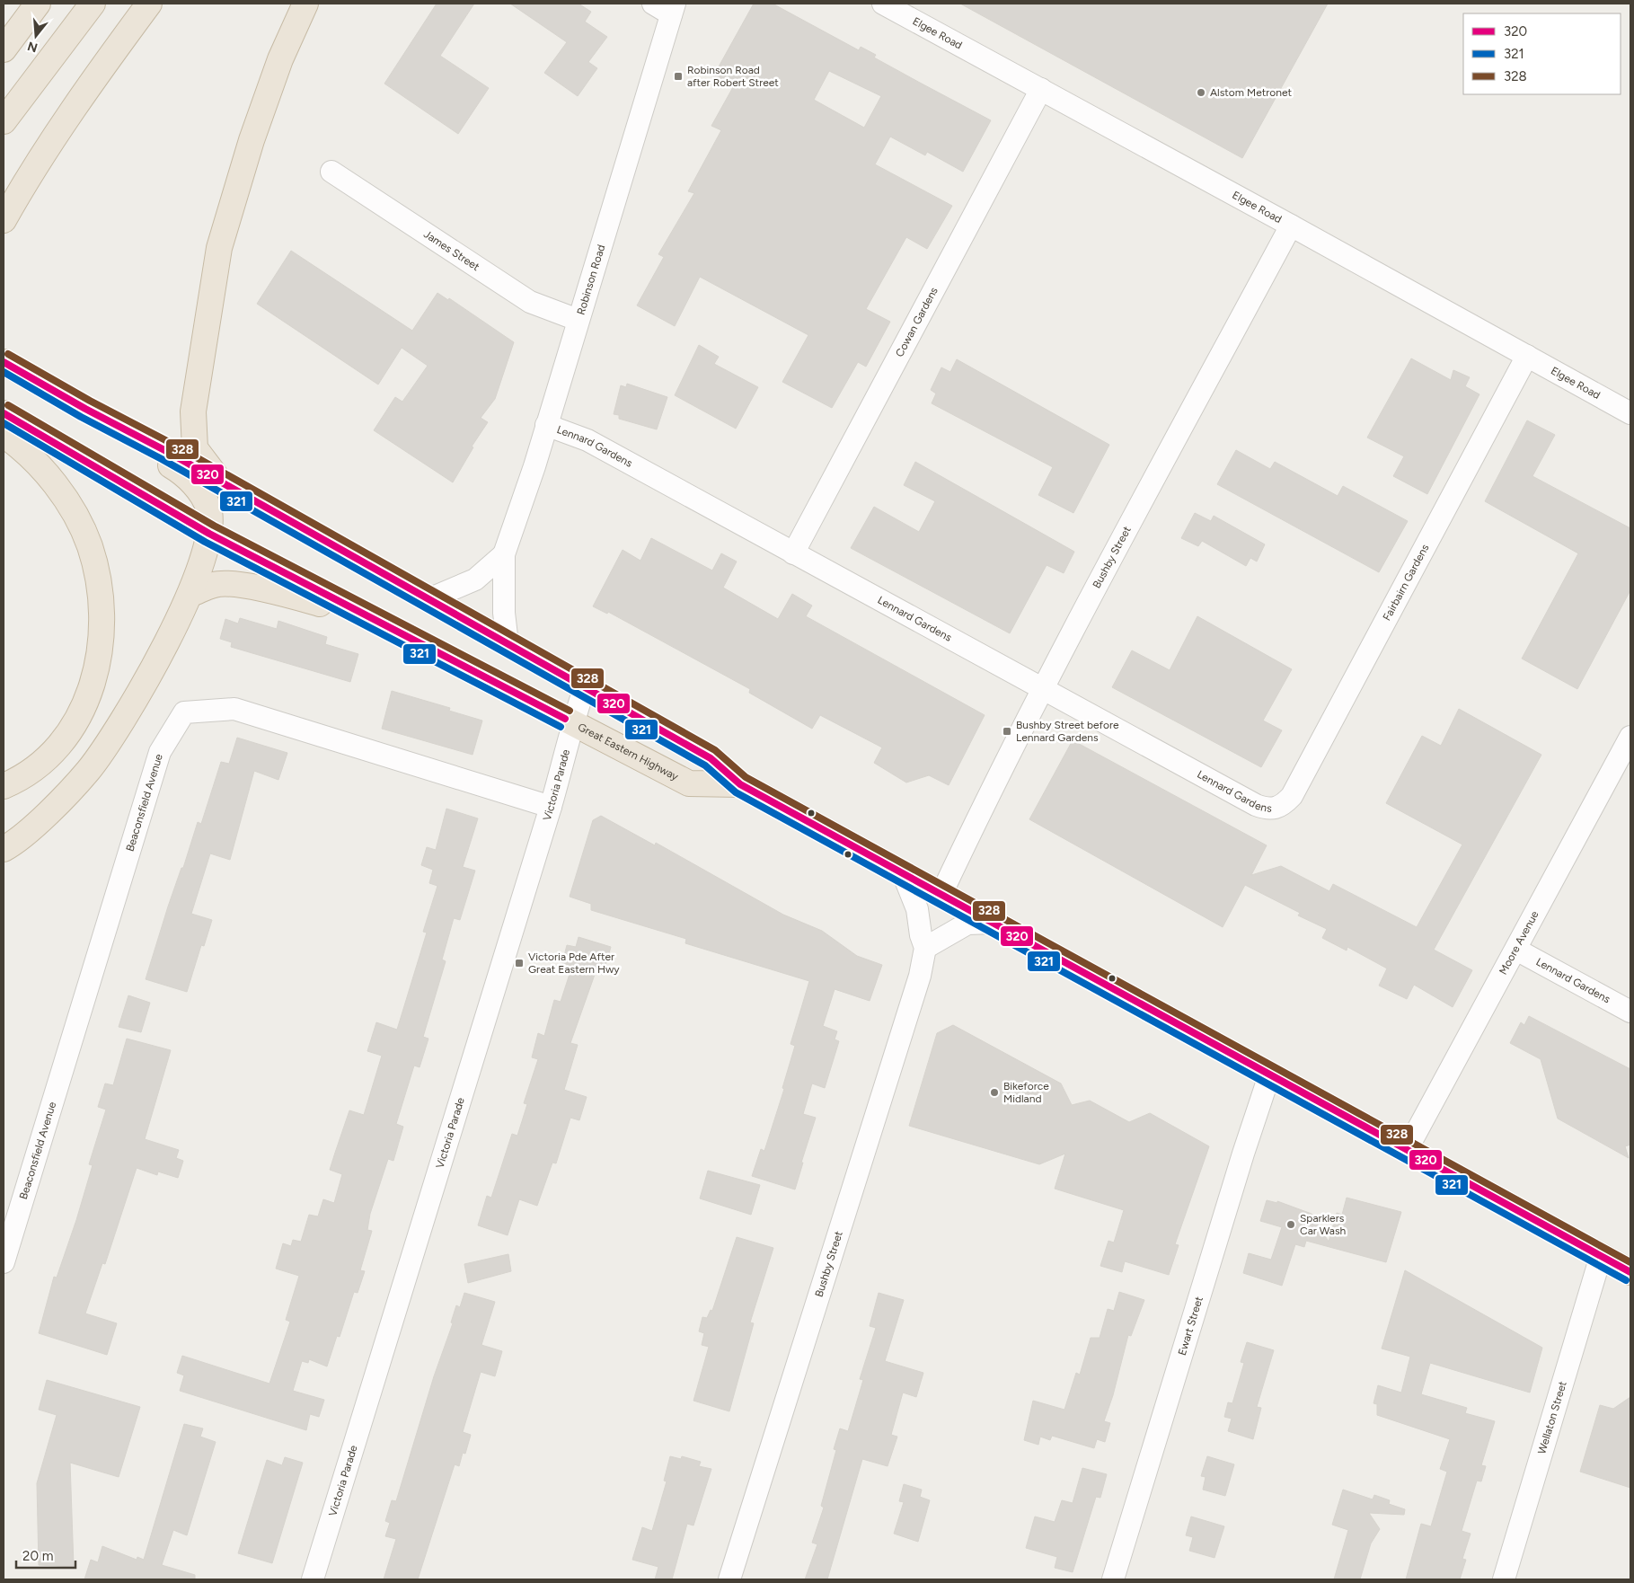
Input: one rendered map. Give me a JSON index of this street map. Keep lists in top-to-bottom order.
{
  "streets": {
    "highway": ["Great Eastern Highway"],
    "street": [
      "Elgee Road",
      "James Street",
      "Robinson Road",
      "Cowan Gardens",
      "Lennard Gardens",
      "Bushby Street",
      "Fairbairn Gardens",
      "Victoria Parade",
      "Beaconsfield Avenue",
      "Moore Avenue",
      "Ewart Street",
      "Wellaton Street"
    ]
  },
  "crossings": [
    ["Elgee Road", "Cowan Gardens"],
    ["Elgee Road", "Bushby Street"],
    ["Elgee Road", "Fairbairn Gardens"],
    ["James Street", "Robinson Road"],
    ["Robinson Road", "Lennard Gardens"],
    ["Robinson Road", "Great Eastern Highway"],
    ["Cowan Gardens", "Lennard Gardens"],
    ["Lennard Gardens", "Bushby Street"],
    ["Lennard Gardens", "Fairbairn Gardens"],
    ["Lennard Gardens", "Moore Avenue"],
    ["Bushby Street", "Great Eastern Highway"],
    ["Great Eastern Highway", "Victoria Parade"],
    ["Great Eastern Highway", "Moore Avenue"],
    ["Great Eastern Highway", "Ewart Street"],
    ["Great Eastern Highway", "Wellaton Street"],
    ["Victoria Parade", "Beaconsfield Avenue"]
  ],
  "places": {
    "transit": ["Robinson Road after Robert Street", "Bushby Street before Lennard Gardens", "Victoria Pde After Great Eastern Hwy"],
    "other": ["Alstom Metronet", "Bikeforce Midland", "Sparklers Car Wash"]
  },
  "lines": ["transit line 328", "transit line 320", "transit line 321"],
  "legend": ["320", "321", "328"],
  "scale_bar": "20 m",
  "north": "bottom"
}
